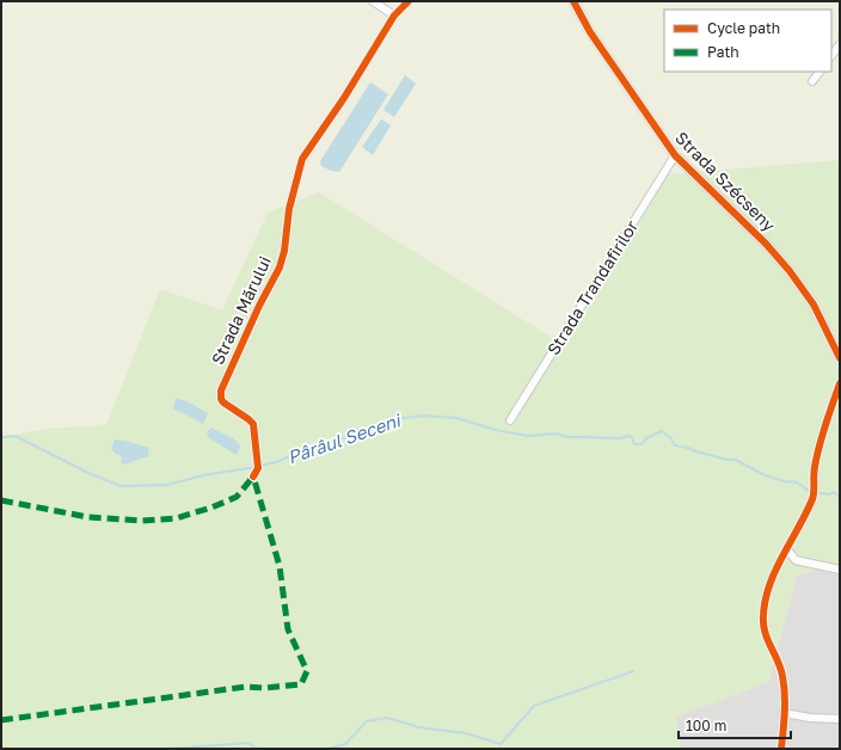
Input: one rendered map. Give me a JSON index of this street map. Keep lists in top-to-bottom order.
{
  "streets": {
    "street": ["Strada Szécseny", "Strada Trandafirilor", "Strada Mărului"]
  },
  "crossings": [
    ["Strada Szécseny", "Strada Trandafirilor"]
  ],
  "water": ["Pârâul Seceni"],
  "legend": ["Cycle path", "Path"],
  "scale_bar": "100 m"
}
